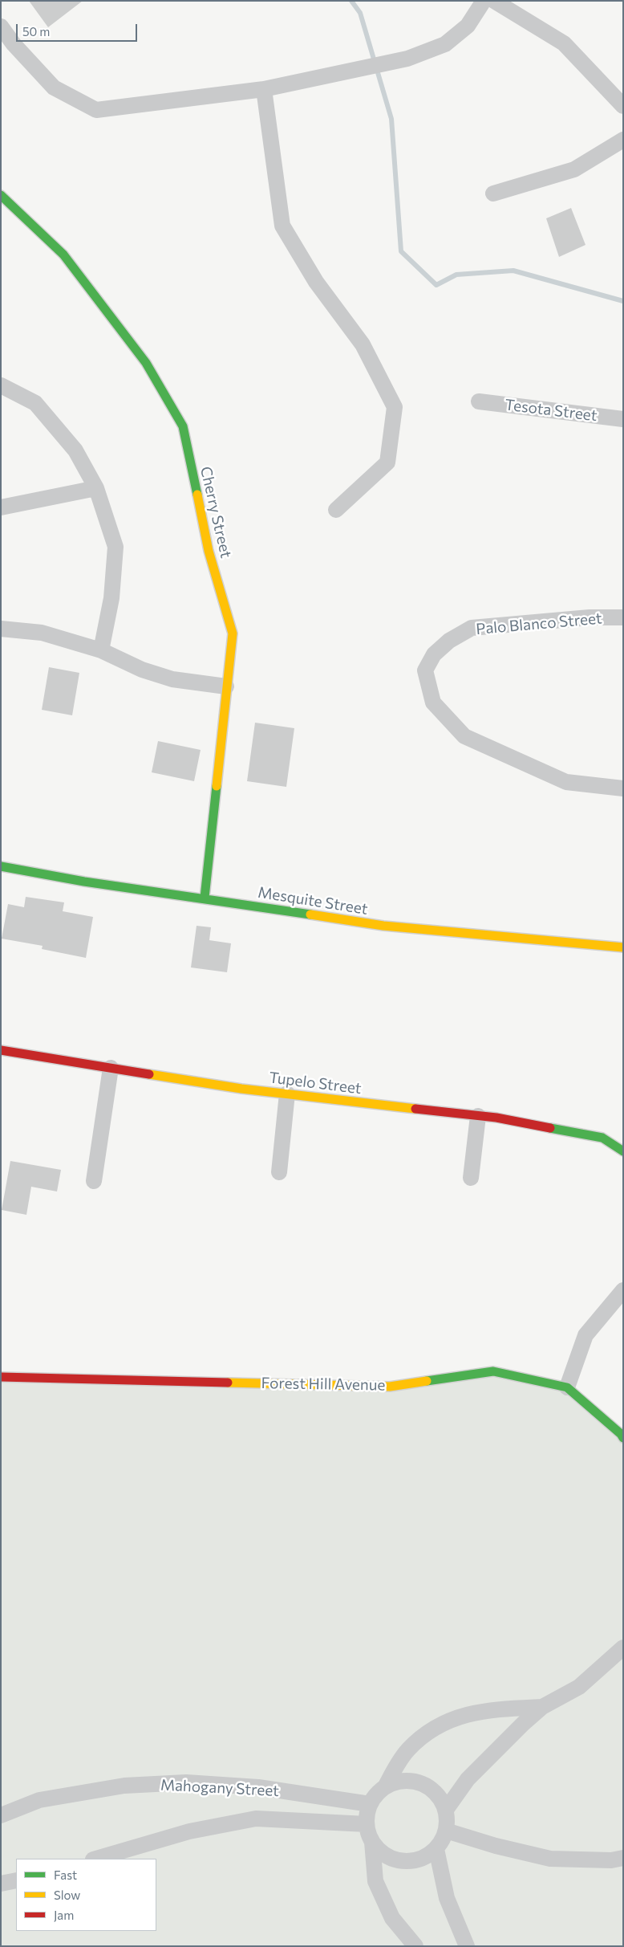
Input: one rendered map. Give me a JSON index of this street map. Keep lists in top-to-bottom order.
{
  "streets": {
    "street": [
      "Tesota Street",
      "Cherry Street",
      "Palo Blanco Street",
      "Mesquite Street",
      "Tupelo Street",
      "Forest Hill Avenue",
      "Mahogany Street"
    ]
  },
  "crossings": [
    ["Cherry Street", "Mesquite Street"]
  ],
  "legend": ["Fast", "Slow", "Jam"],
  "scale_bar": "50 m"
}
